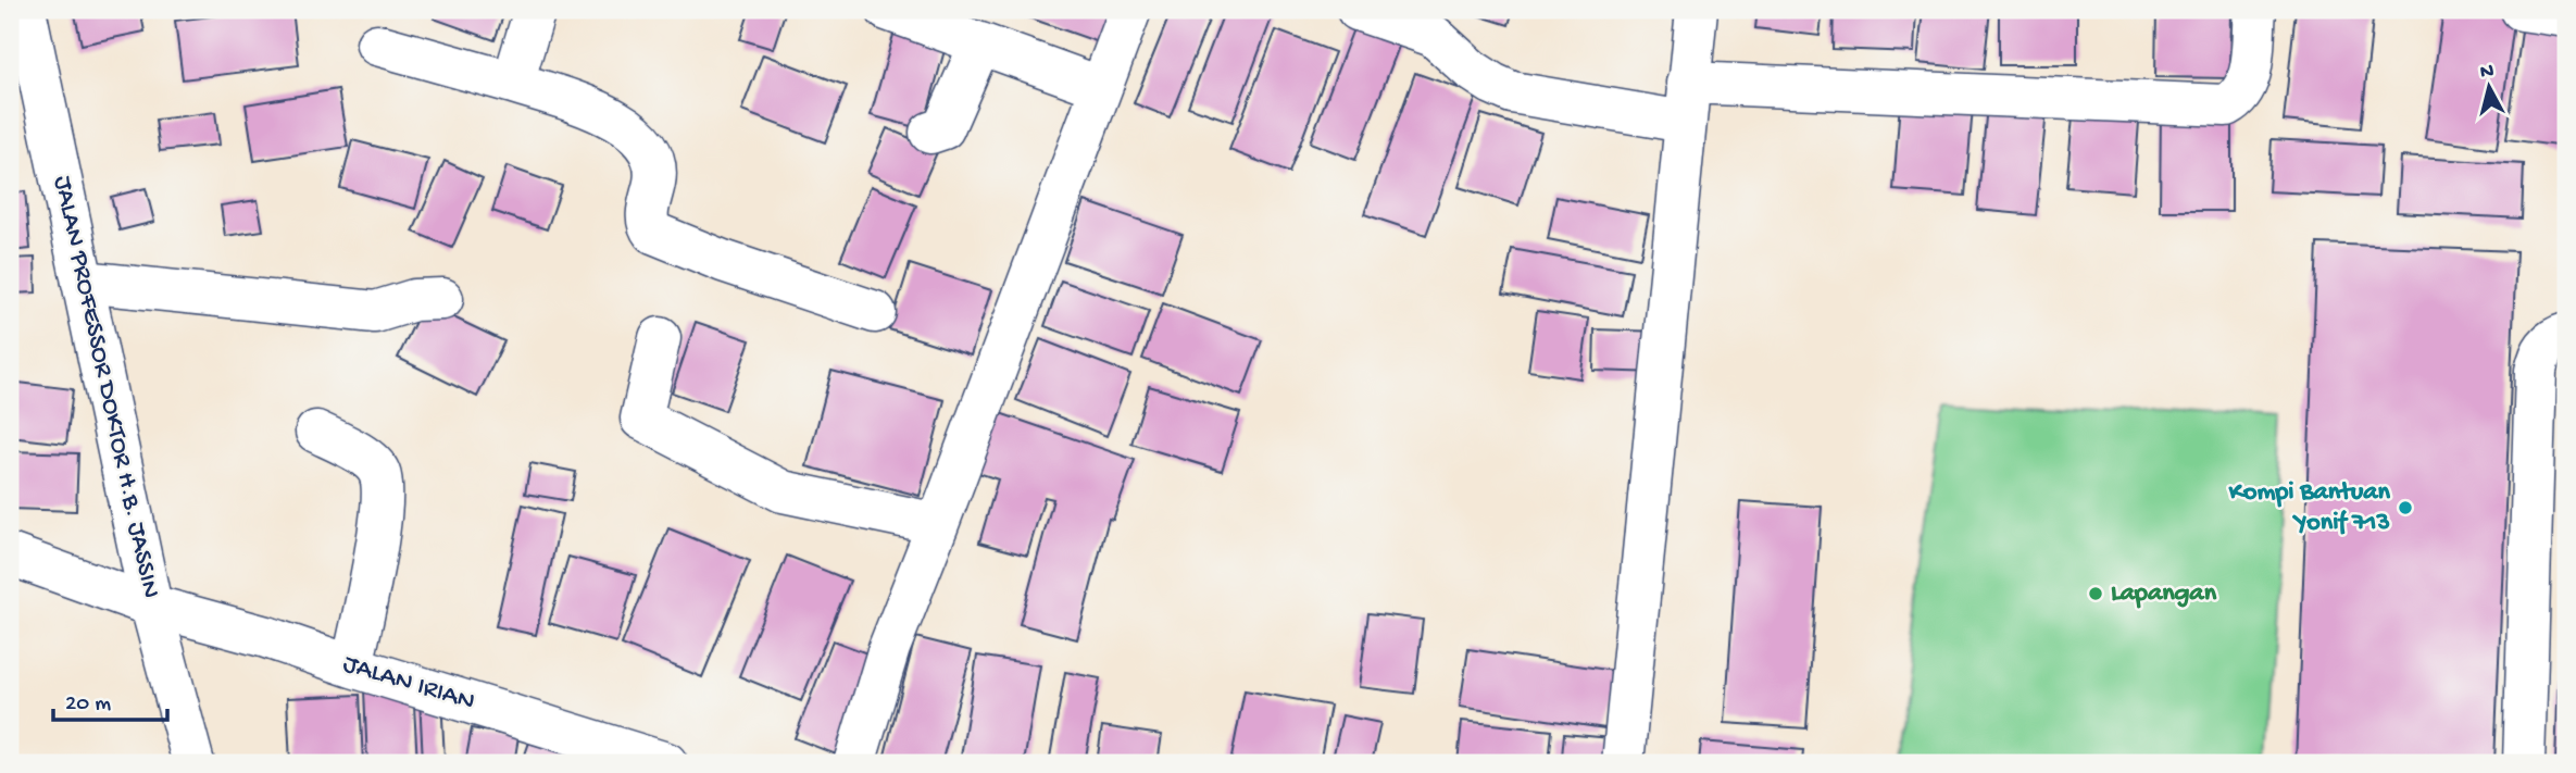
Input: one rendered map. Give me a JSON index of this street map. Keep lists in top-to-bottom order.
{
  "streets": {
    "main road": ["JALAN PROFESSOR DOKTOR H.B. JASSIN", "JALAN IRIAN"]
  },
  "crossings": [
    ["JALAN PROFESSOR DOKTOR H.B. JASSIN", "JALAN IRIAN"]
  ],
  "places": ["Kompi Bantuan Yonif 713", "Lapangan"],
  "scale_bar": "20 m",
  "north": "top"
}
